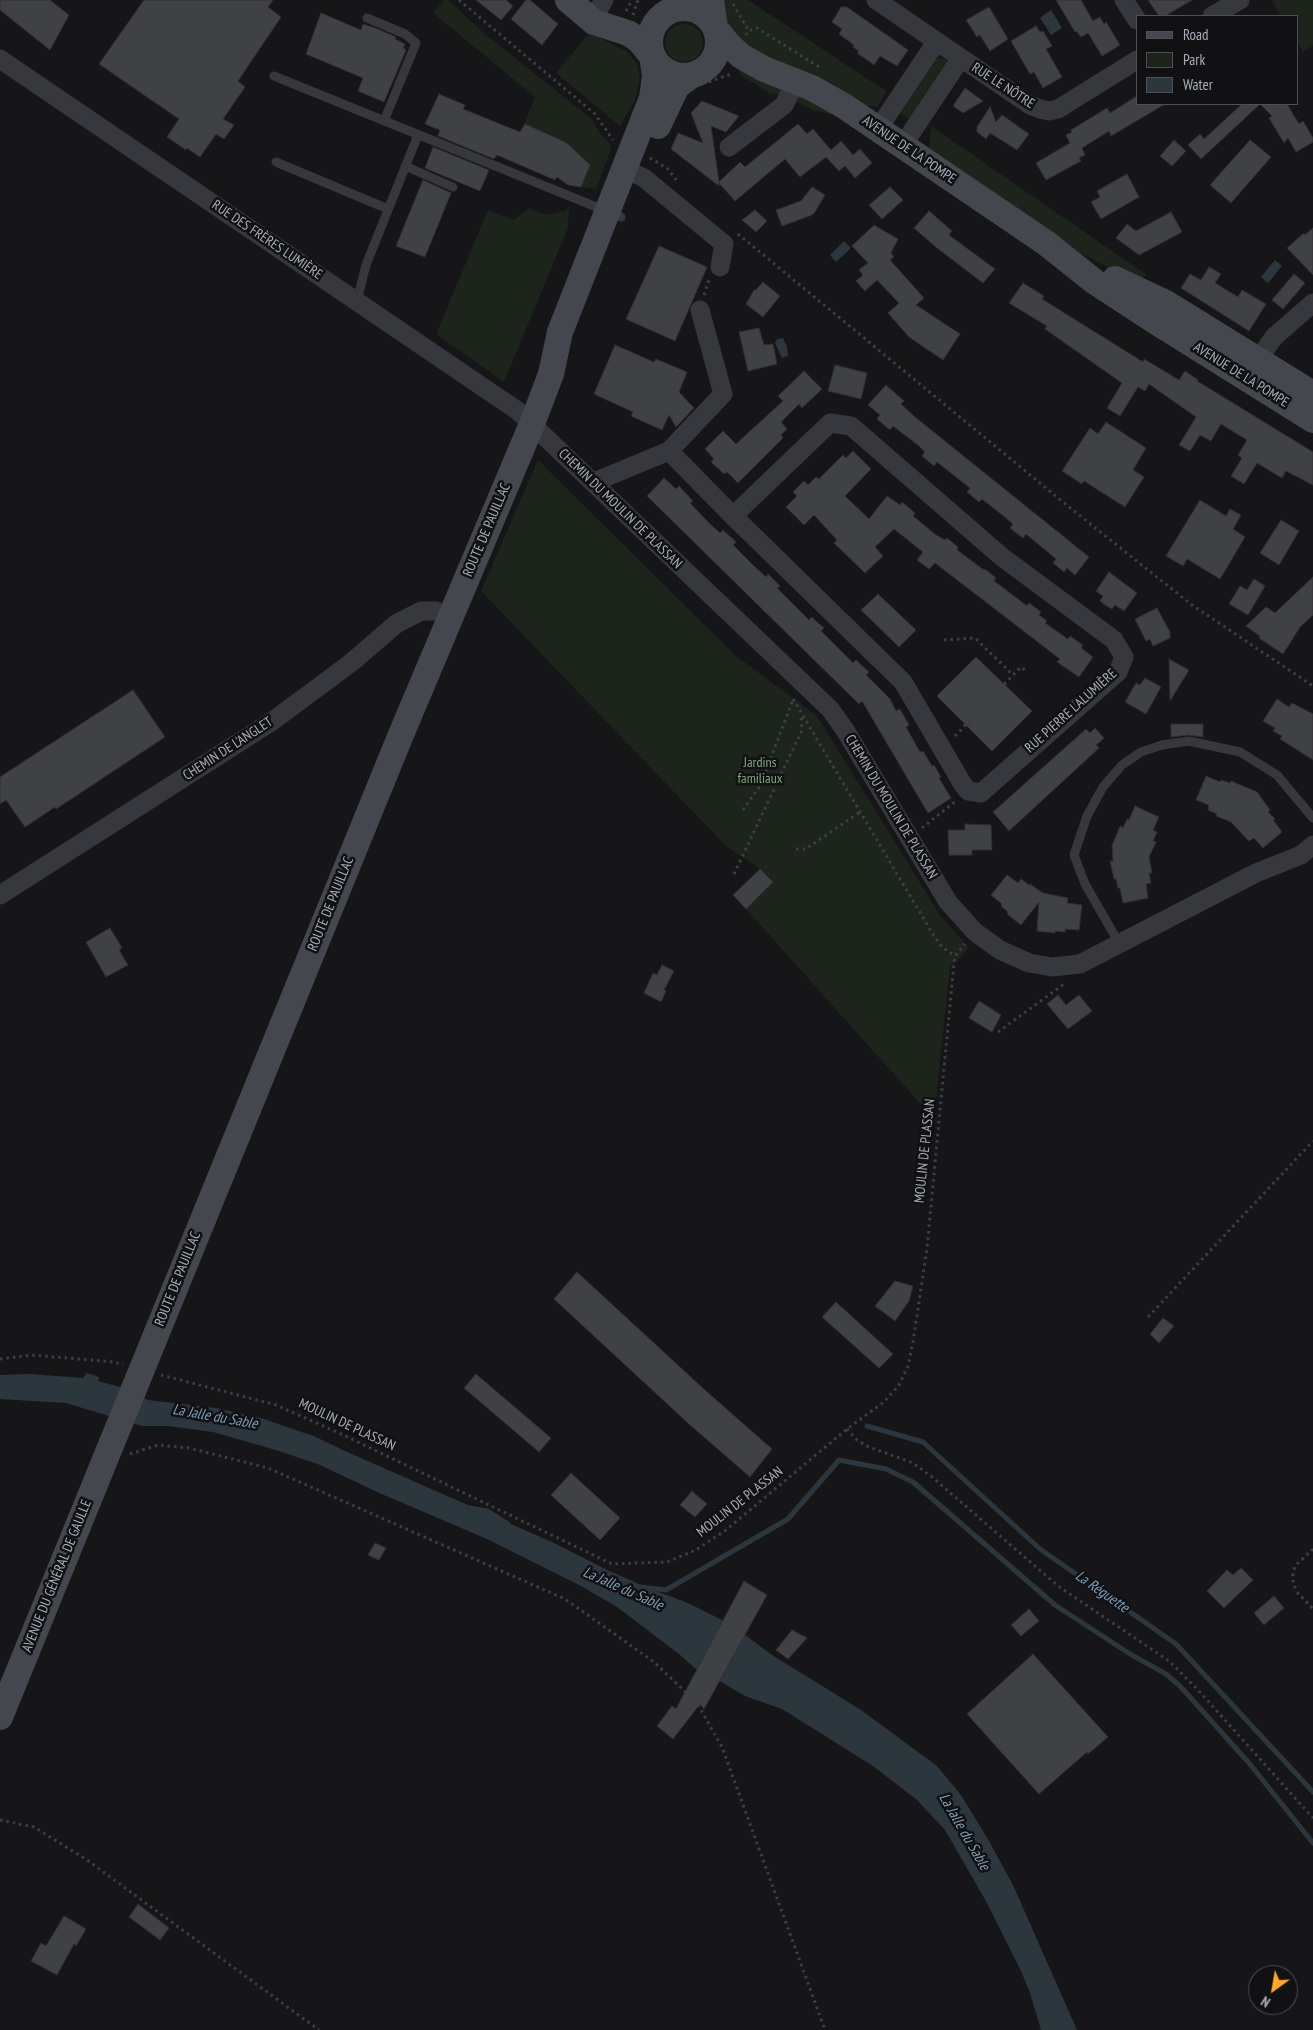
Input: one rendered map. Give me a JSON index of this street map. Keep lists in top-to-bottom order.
{
  "streets": {
    "main road": ["AVENUE DE LA POMPE", "ROUTE DE PAUILLAC", "AVENUE DU GÉNÉRAL DE GAULLE"],
    "street": [
      "RUE LE NÔTRE",
      "RUE DES FRÈRES LUMIÈRE",
      "CHEMIN DU MOULIN DE PLASSAN",
      "RUE PIERRE LALUMIÈRE",
      "CHEMIN DE L'ANGLET"
    ],
    "path": ["MOULIN DE PLASSAN"]
  },
  "crossings": [
    ["RUE LE NÔTRE", "AVENUE DE LA POMPE"],
    ["AVENUE DE LA POMPE", "ROUTE DE PAUILLAC"],
    ["RUE DES FRÈRES LUMIÈRE", "CHEMIN DU MOULIN DE PLASSAN"],
    ["RUE DES FRÈRES LUMIÈRE", "ROUTE DE PAUILLAC"],
    ["CHEMIN DU MOULIN DE PLASSAN", "ROUTE DE PAUILLAC"],
    ["ROUTE DE PAUILLAC", "CHEMIN DE L'ANGLET"],
    ["ROUTE DE PAUILLAC", "MOULIN DE PLASSAN"],
    ["ROUTE DE PAUILLAC", "AVENUE DU GÉNÉRAL DE GAULLE"]
  ],
  "water": ["La Jalle du Sable", "La Réguette"],
  "parks": ["Jardins familiaux"],
  "legend": ["Road", "Park", "Water"],
  "north": "bottom left"
}
